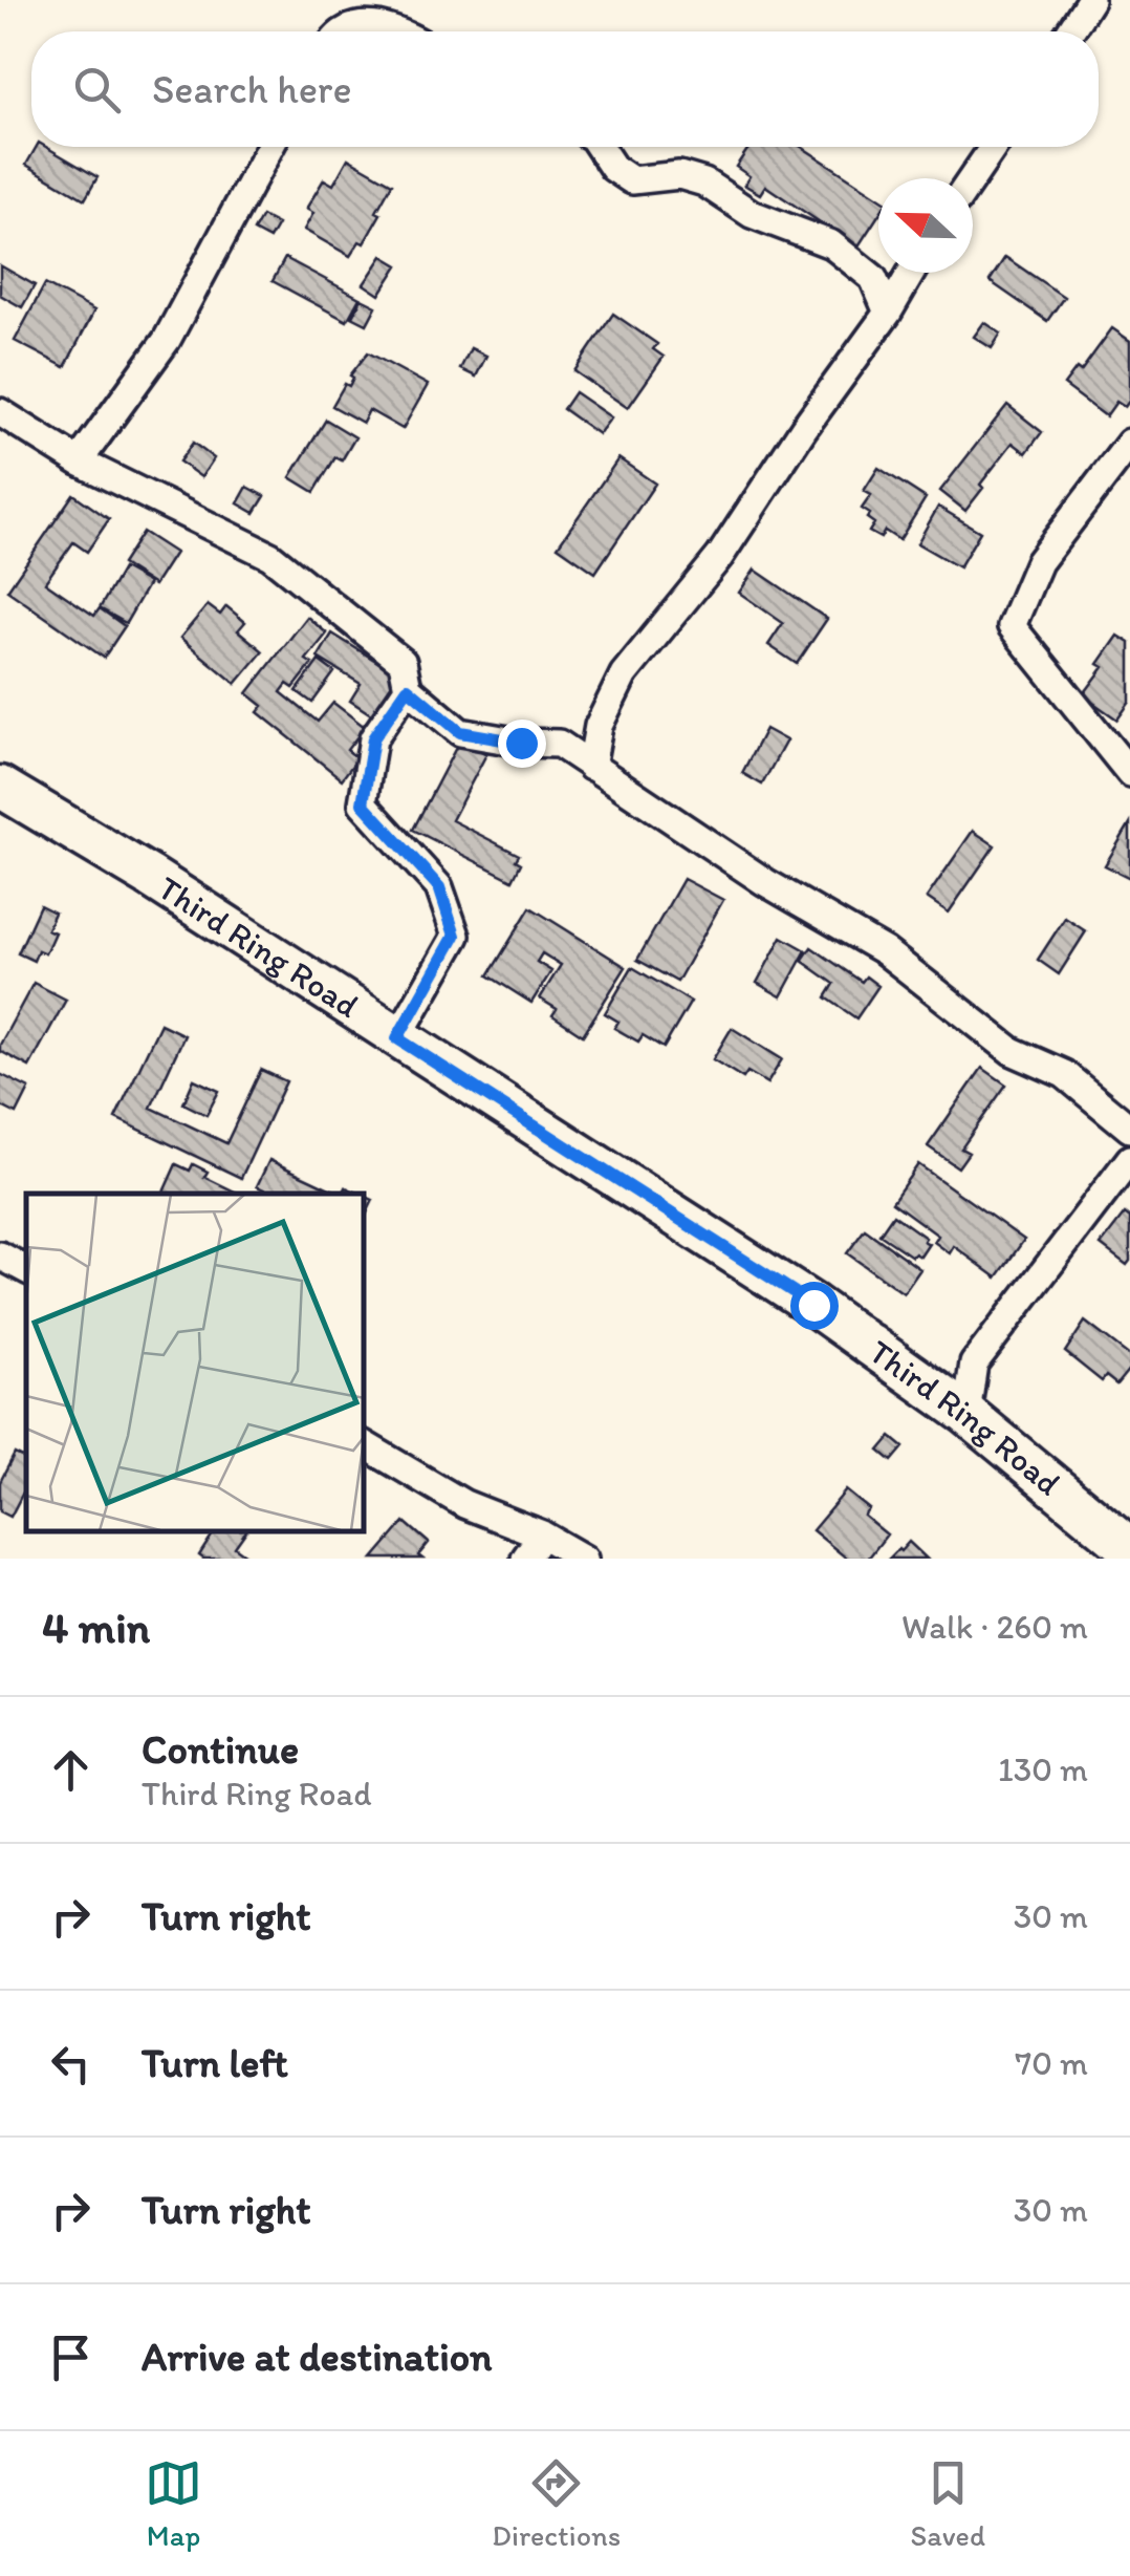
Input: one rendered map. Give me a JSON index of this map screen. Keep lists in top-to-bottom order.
{
  "streets": {
    "street": ["Third Ring Road"]
  },
  "north": "left",
  "page": {
    "search": "Search here",
    "heading": ["4 min", "Walk · 260 m"],
    "list": [
      ["Continue", "Third Ring Road", "130 m"],
      ["Turn right", "30 m"],
      ["Turn left", "70 m"],
      ["Turn right", "30 m"],
      "Arrive at destination"
    ],
    "nav": ["Map", "Directions", "Saved"]
  }
}
